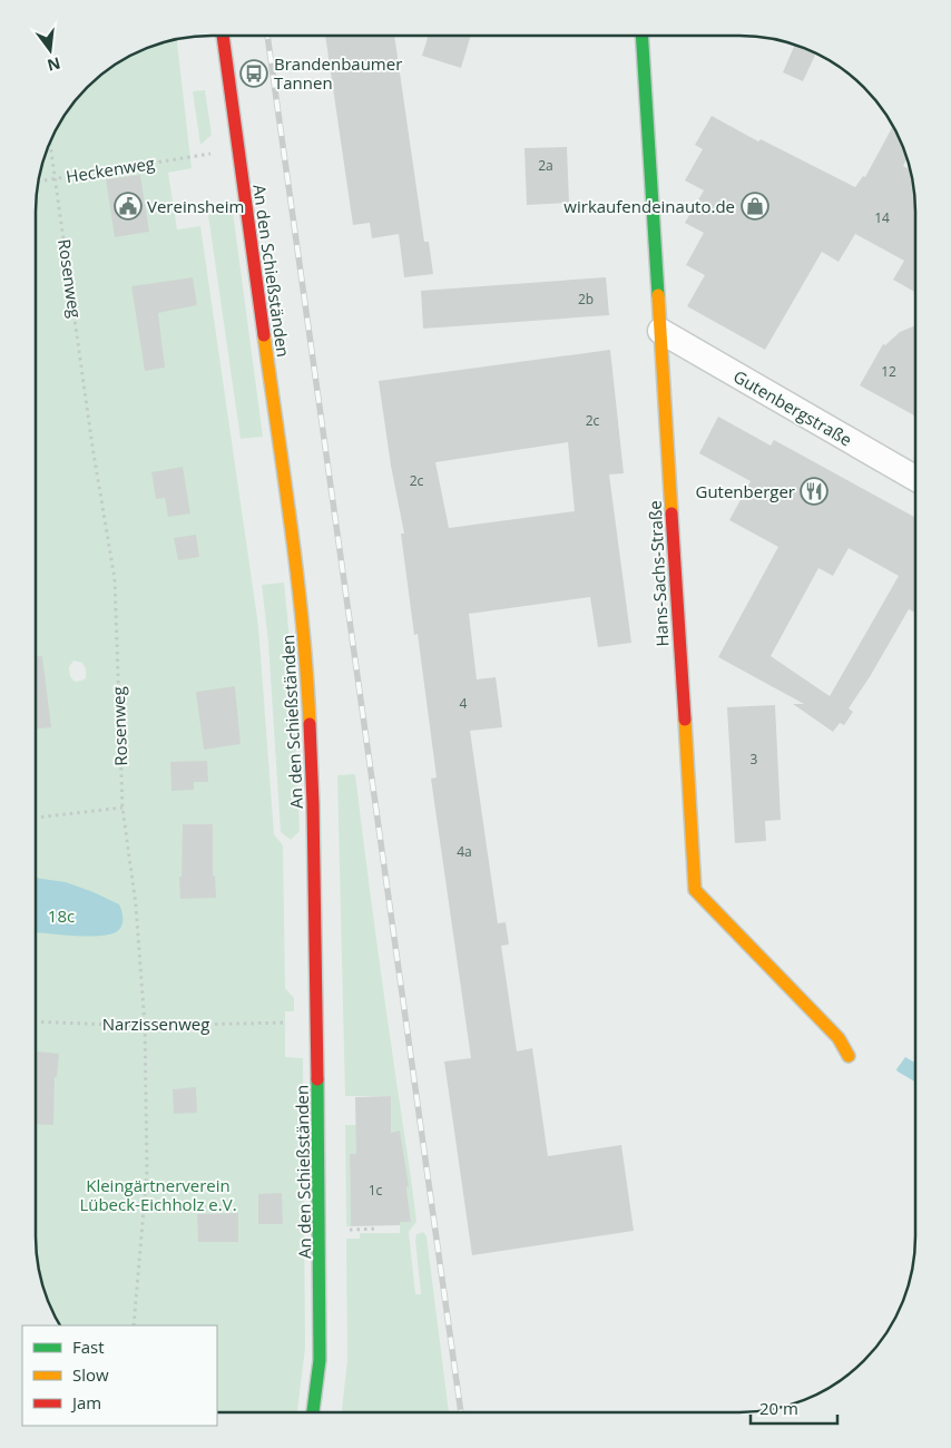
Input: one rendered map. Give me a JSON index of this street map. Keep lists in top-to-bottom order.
{
  "streets": {
    "street": ["An den Schießständen", "Gutenbergstraße", "Hans-Sachs-Straße"],
    "path": ["Heckenweg", "Rosenweg", "Narzissenweg"]
  },
  "crossings": [
    ["Heckenweg", "Rosenweg"],
    ["Rosenweg", "Narzissenweg"],
    ["Gutenbergstraße", "Hans-Sachs-Straße"]
  ],
  "parks": ["18c", "Kleingärtnerverein Lübeck-Eichholz e.V."],
  "places": {
    "bus stop": ["Brandenbaumer Tannen"],
    "public building": ["Vereinsheim"],
    "shop": ["wirkaufendeinauto.de"],
    "restaurant": ["Gutenberger"]
  },
  "house_numbers": [
    "2a",
    "14",
    "2b",
    "12",
    "2c",
    "2c",
    "4",
    "3",
    "4a",
    "1c"
  ],
  "legend": ["Fast", "Slow", "Jam"],
  "scale_bar": "20 m",
  "north": "bottom"
}
